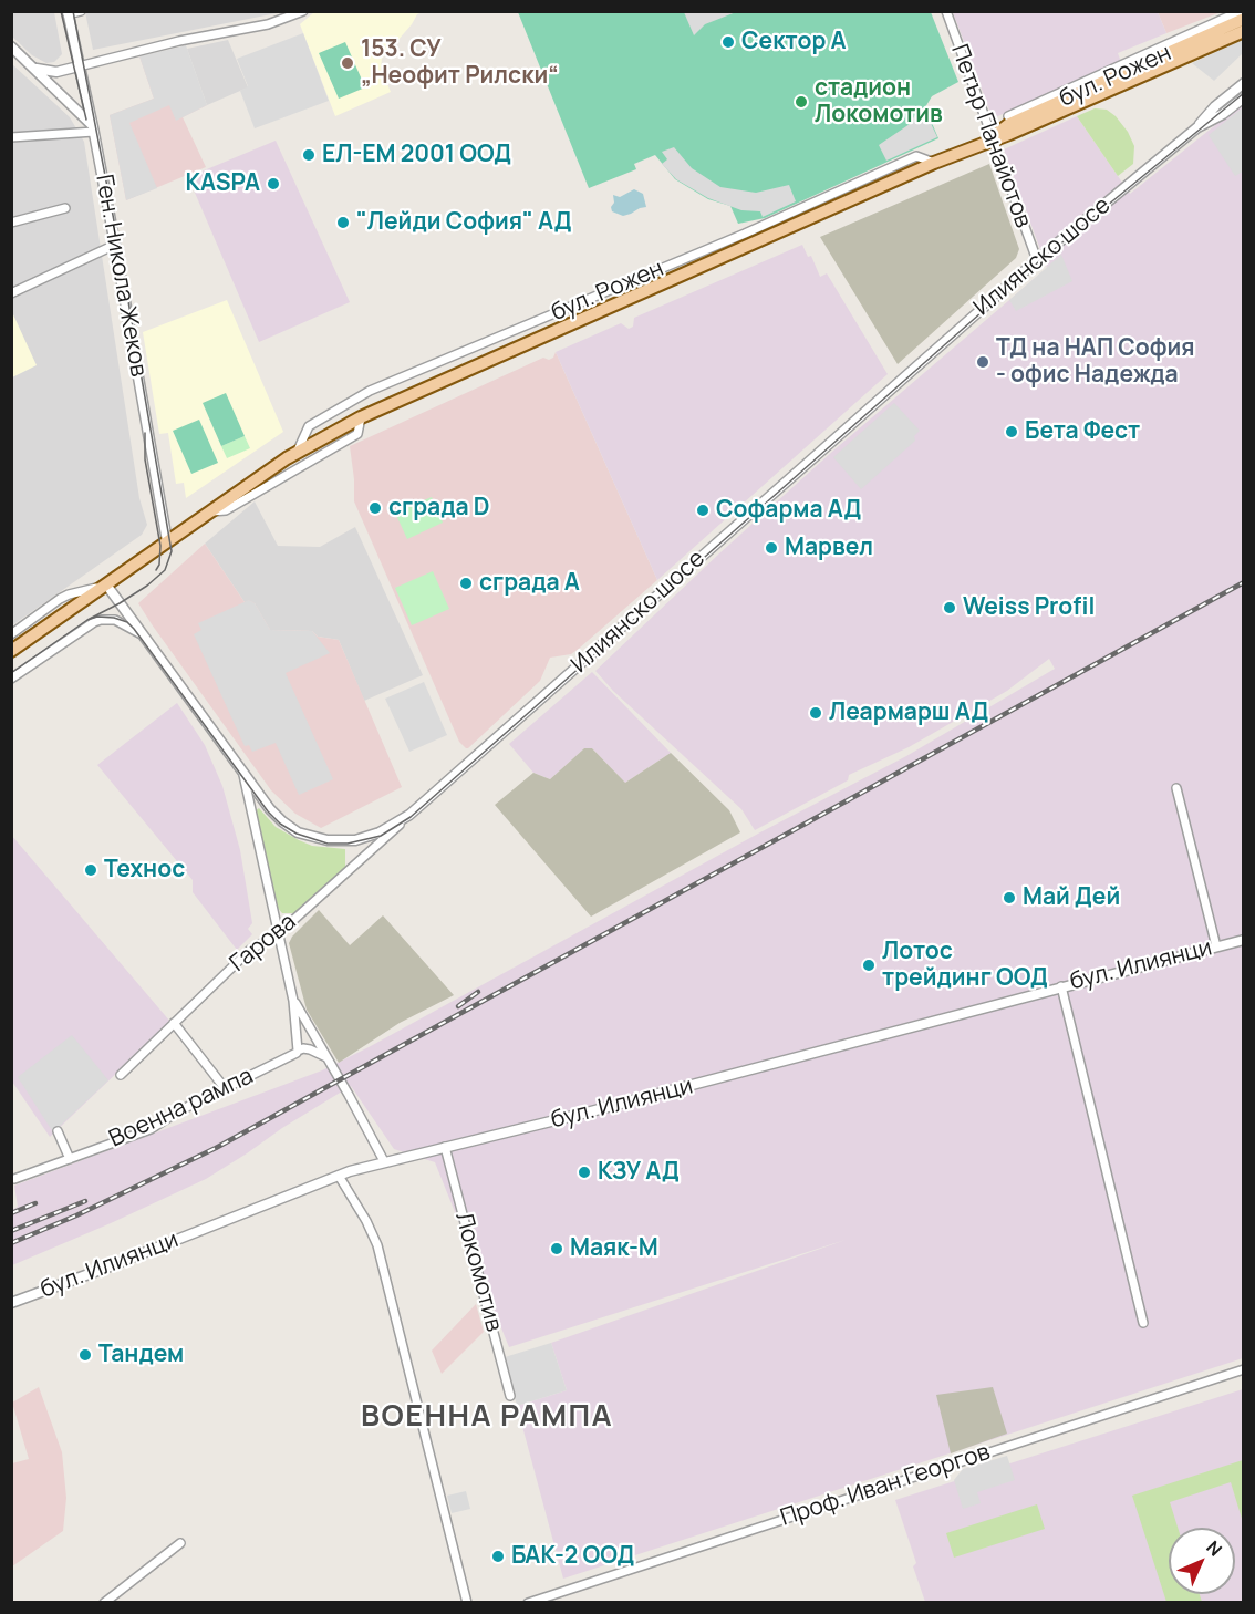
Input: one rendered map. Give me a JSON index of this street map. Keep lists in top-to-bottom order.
{
  "streets": {
    "main road": ["бул. Рожен"],
    "street": [
      "Петър Панайотов",
      "Илиянско шосе",
      "Ген. Никола Жеков",
      "Гарова",
      "бул. Илиянци",
      "Военна рампа",
      "Локомотив",
      "Проф. Иван Георгов"
    ]
  },
  "crossings": [
    ["бул. Рожен", "Петър Панайотов"],
    ["бул. Рожен", "Илиянско шосе"],
    ["бул. Рожен", "Ген. Никола Жеков"],
    ["Петър Панайотов", "Илиянско шосе"],
    ["Илиянско шосе", "Гарова"],
    ["бул. Илиянци", "Локомотив"]
  ],
  "districts": ["ВОЕННА РАМПА"],
  "places": [
    "Сектор А",
    "153. СУ „Неофит Рилски“",
    "стадион Локомотив",
    "ЕЛ-ЕМ 2001 ООД",
    "KASPA",
    "\"Лейди София\" АД",
    "ТД на НАП София - офис Надежда",
    "Бета Фест",
    "сграда D",
    "Софарма АД",
    "Марвел",
    "сграда А",
    "Weiss Profil",
    "Леармарш АД",
    "Технос",
    "Май Дей",
    "Лотос трейдинг ООД",
    "КЗУ АД",
    "Маяк-М",
    "Тандем",
    "БАК-2 ООД"
  ],
  "north": "top right"
}
